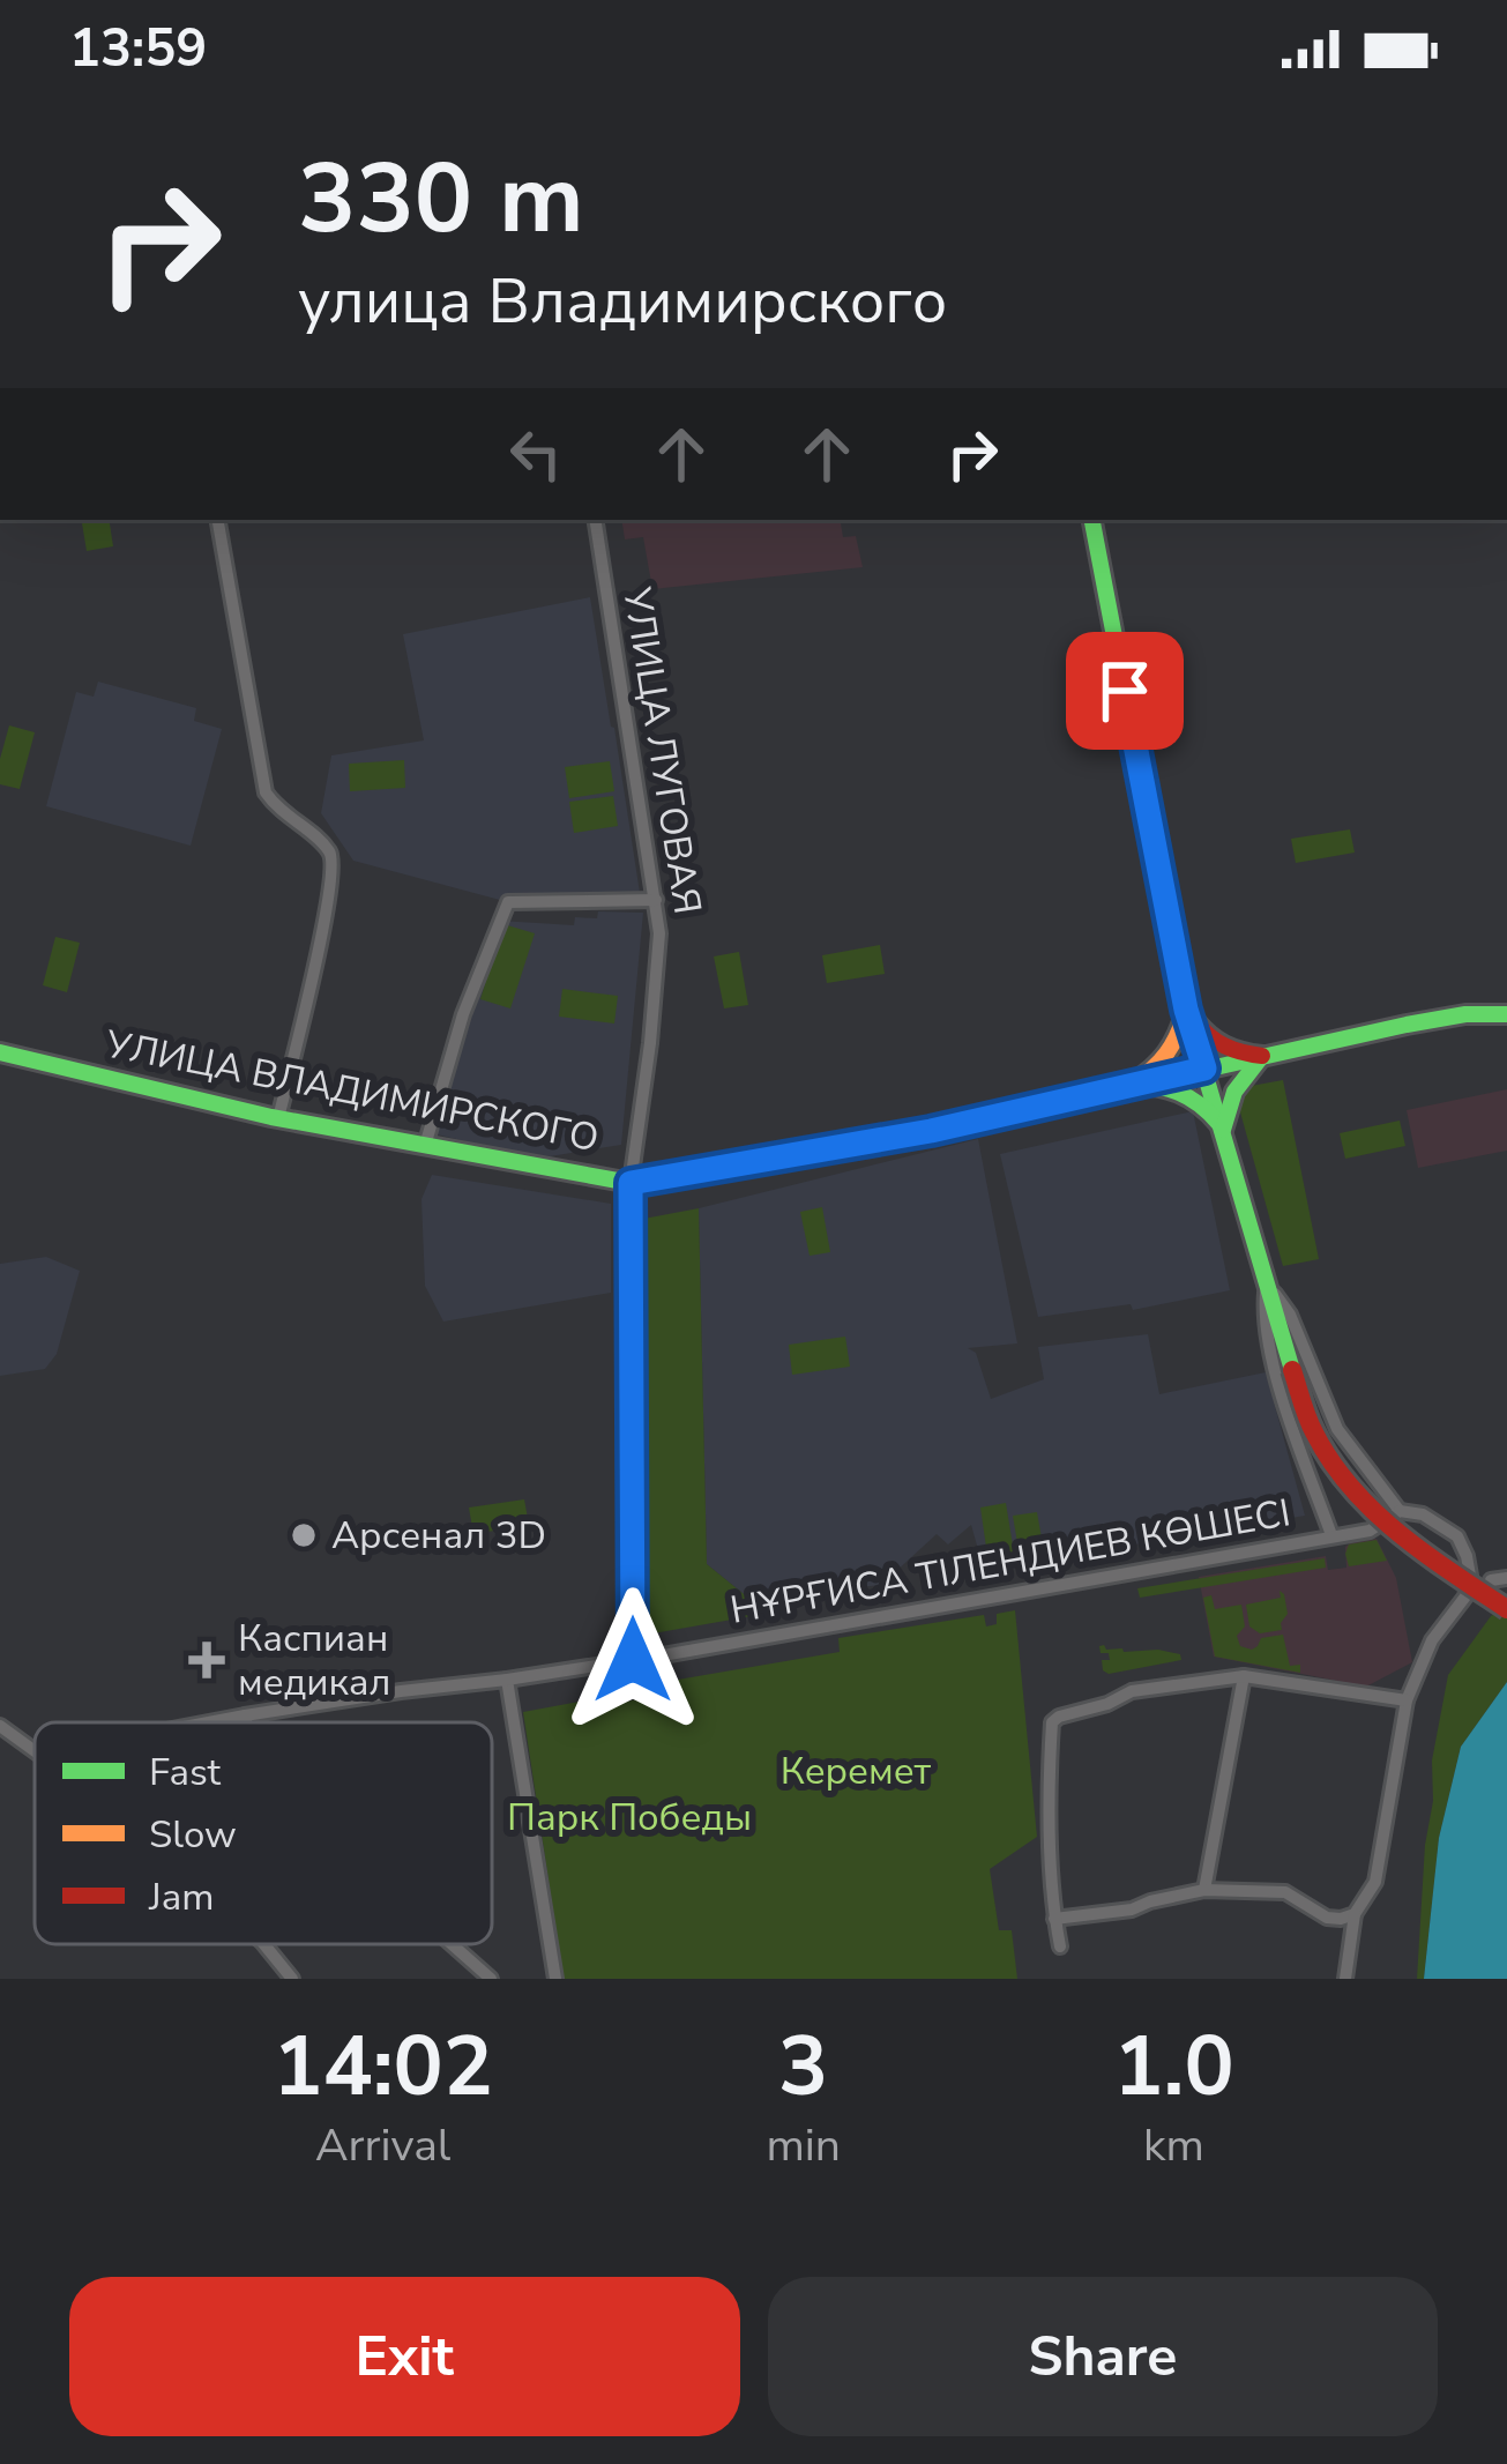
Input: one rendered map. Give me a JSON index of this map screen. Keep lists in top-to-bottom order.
{
  "streets": {
    "main road": ["УЛИЦА ВЛАДИМИРСКОГО"],
    "street": ["УЛИЦА ЛУГОВАЯ", "НҰРҒИСА ТІЛЕНДИЕВ КӨШЕСІ"]
  },
  "crossings": [
    ["УЛИЦА ЛУГОВАЯ", "УЛИЦА ВЛАДИМИРСКОГО"],
    ["УЛИЦА ЛУГОВАЯ", "НҰРҒИСА ТІЛЕНДИЕВ КӨШЕСІ"]
  ],
  "parks": ["Керемет", "Парк Победы"],
  "places": {
    "other": ["Арсенал 3D"],
    "health": ["Каспиан медикал"]
  },
  "legend": ["Fast", "Slow", "Jam"],
  "page": {
    "status": "13:59",
    "turn": ["330 m", "улица Владимирского"],
    "eta": [
      "14:02",
      "Arrival",
      "3",
      "min",
      "1.0",
      "km"
    ],
    "buttons": ["Exit", "Share"]
  }
}
